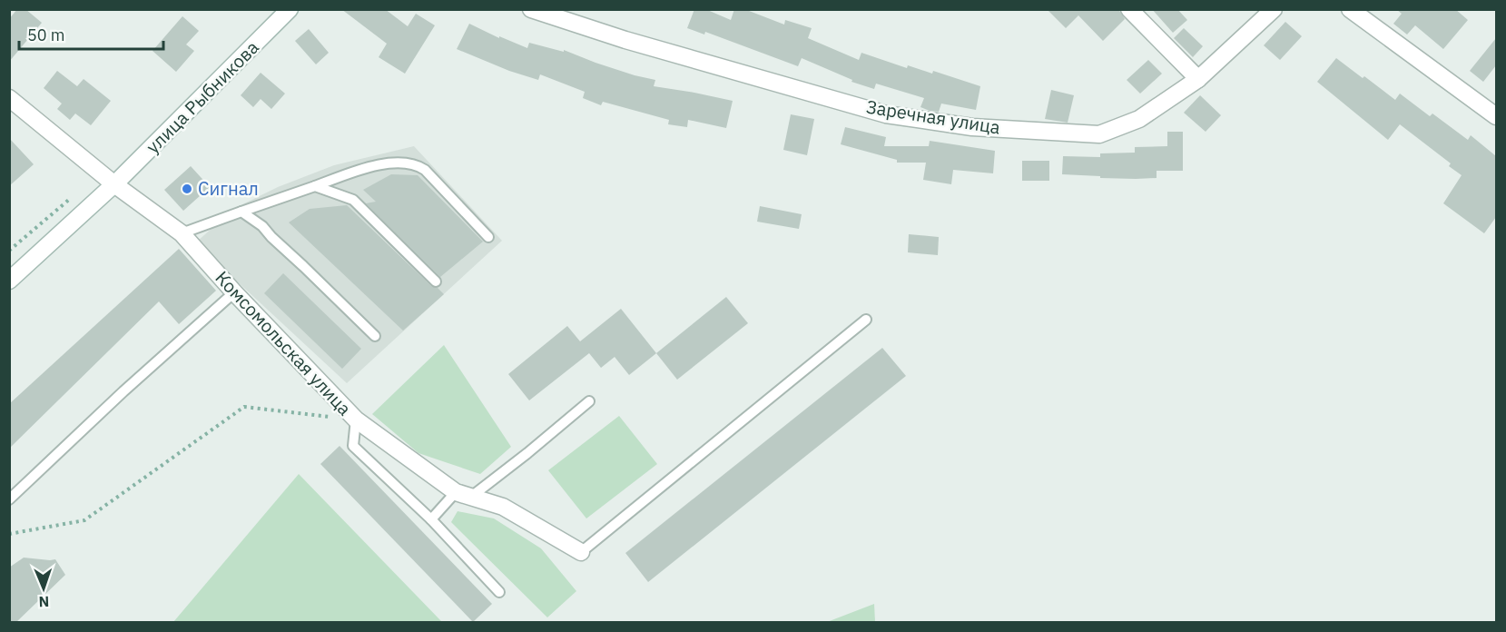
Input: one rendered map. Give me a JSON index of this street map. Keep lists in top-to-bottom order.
{
  "streets": {
    "street": ["улица Рыбникова", "Заречная улица", "Комсомольская улица"]
  },
  "crossings": [
    ["улица Рыбникова", "Комсомольская улица"]
  ],
  "places": ["Сигнал"],
  "scale_bar": "50 m",
  "north": "bottom"
}
